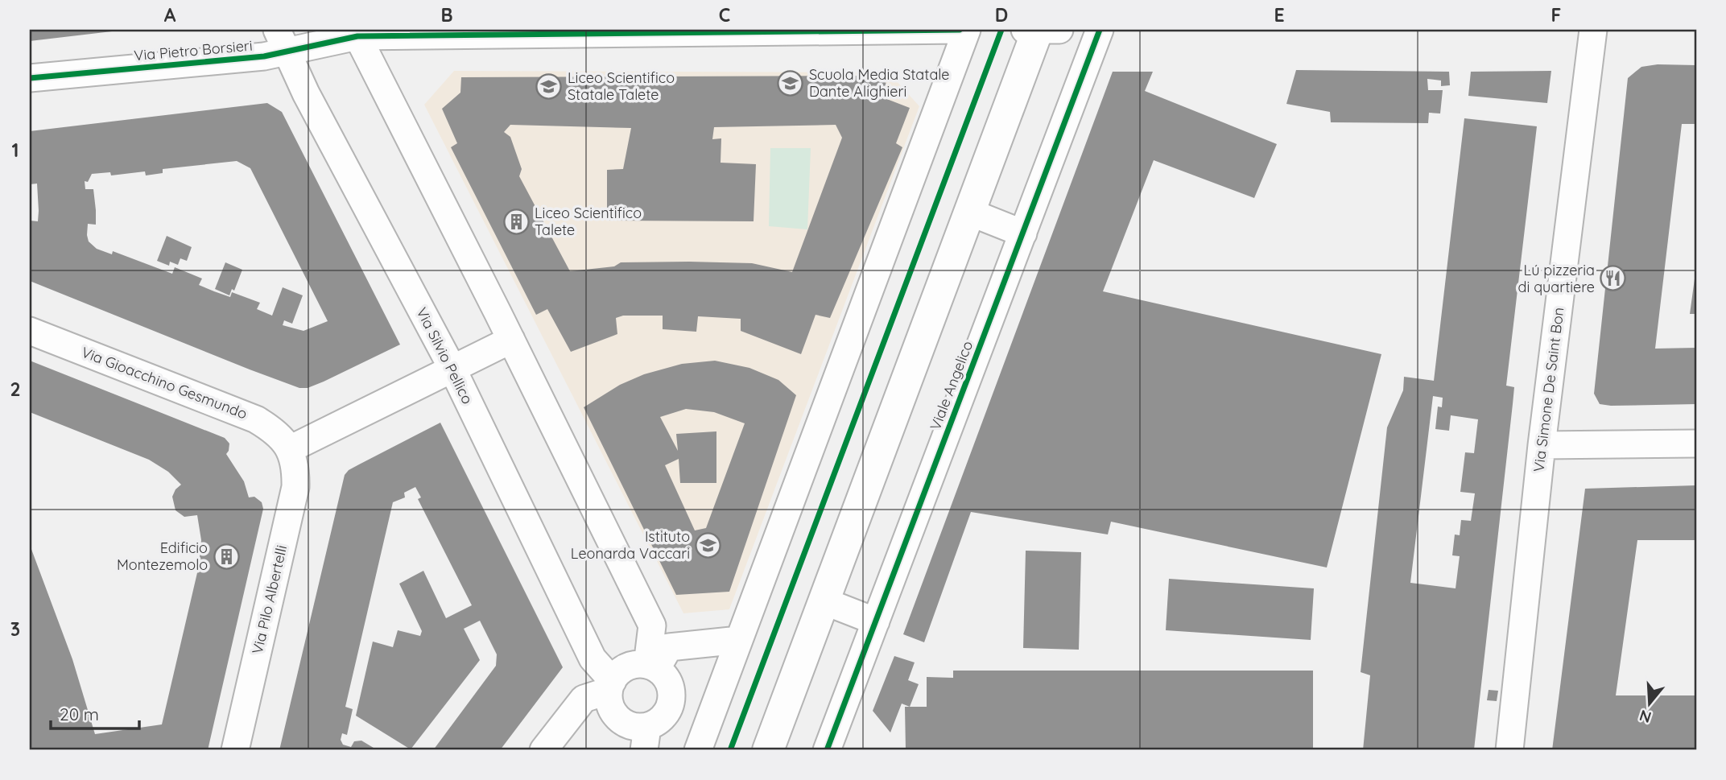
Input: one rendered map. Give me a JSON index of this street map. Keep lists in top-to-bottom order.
{
  "streets": {
    "street": [
      "Via Pietro Borsieri",
      "Via Silvio Pellico",
      "Via Gioacchino Gesmundo",
      "Viale Angelico",
      "Via Simone De Saint Bon",
      "Via Pilo Albertelli"
    ]
  },
  "crossings": [
    ["Via Pietro Borsieri", "Via Silvio Pellico"],
    ["Via Gioacchino Gesmundo", "Via Pilo Albertelli"]
  ],
  "places": {
    "school or university": ["Scuola Media Statale Dante Alighieri", "Liceo Scientifico Statale Talete", "Istituto Leonarda Vaccari"],
    "building": ["Liceo Scientifico Talete", "Edificio Montezemolo"],
    "restaurant": ["Lú pizzeria di quartiere"]
  },
  "scale_bar": "20 m",
  "north": "bottom",
  "grid": {
    "columns": [
      "A",
      "B",
      "C",
      "D",
      "E",
      "F"
    ],
    "rows": ["1", "2", "3"]
  }
}
